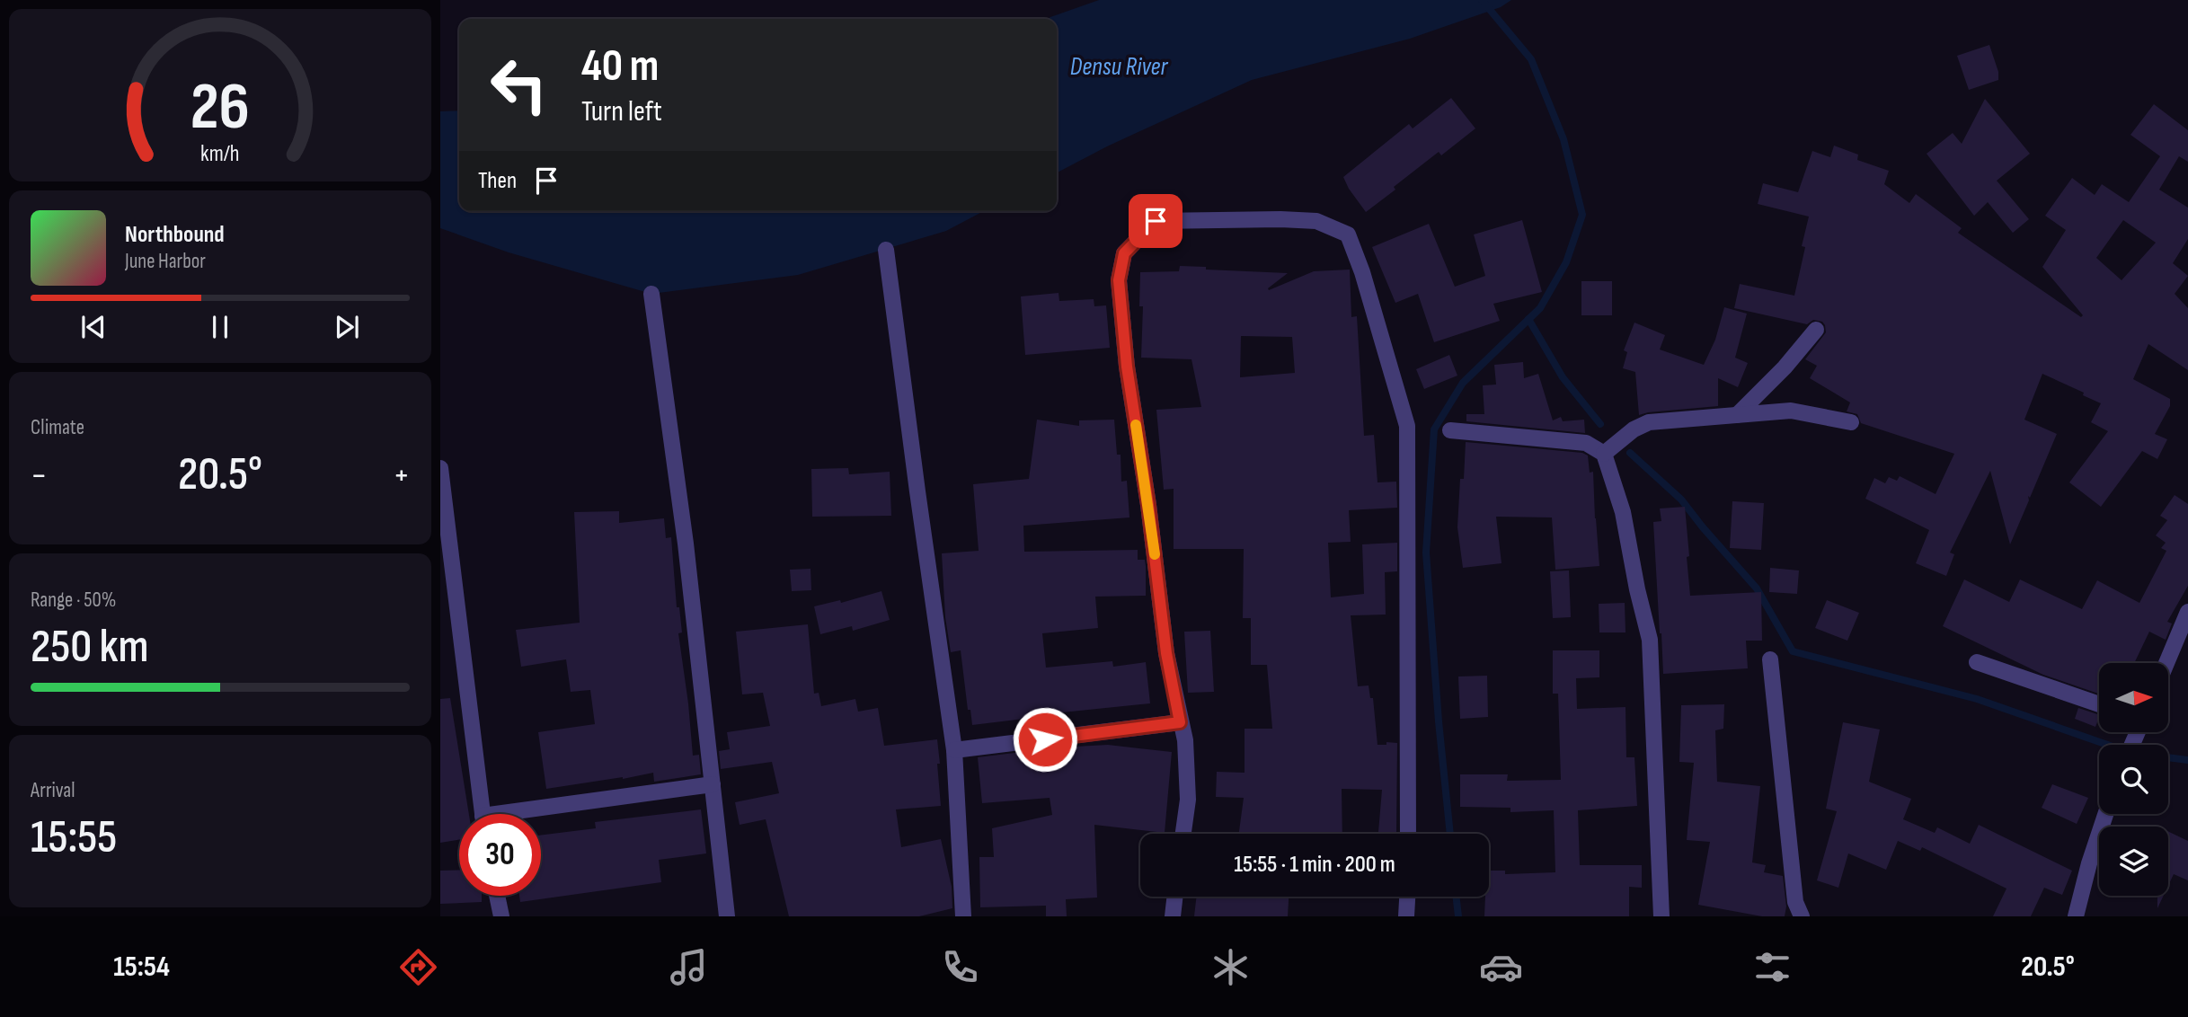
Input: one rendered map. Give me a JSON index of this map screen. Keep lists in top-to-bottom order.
{
  "water": ["Densu River"],
  "north": "right",
  "page": {
    "turn": ["40 m", "Turn left"],
    "then": "Then",
    "song": ["Northbound", "June Harbor"],
    "tile": [
      "Climate",
      ["Range · 50%", "250 km"],
      ["Arrival", "15:55"]
    ],
    "heat": ["−", "20.5°", "+"],
    "limit": "30",
    "trip": "15:55 · 1 min · 200 m",
    "tabs": ["15:54", "20.5°"],
    "gauge": ["26", "km/h"]
  }
}
